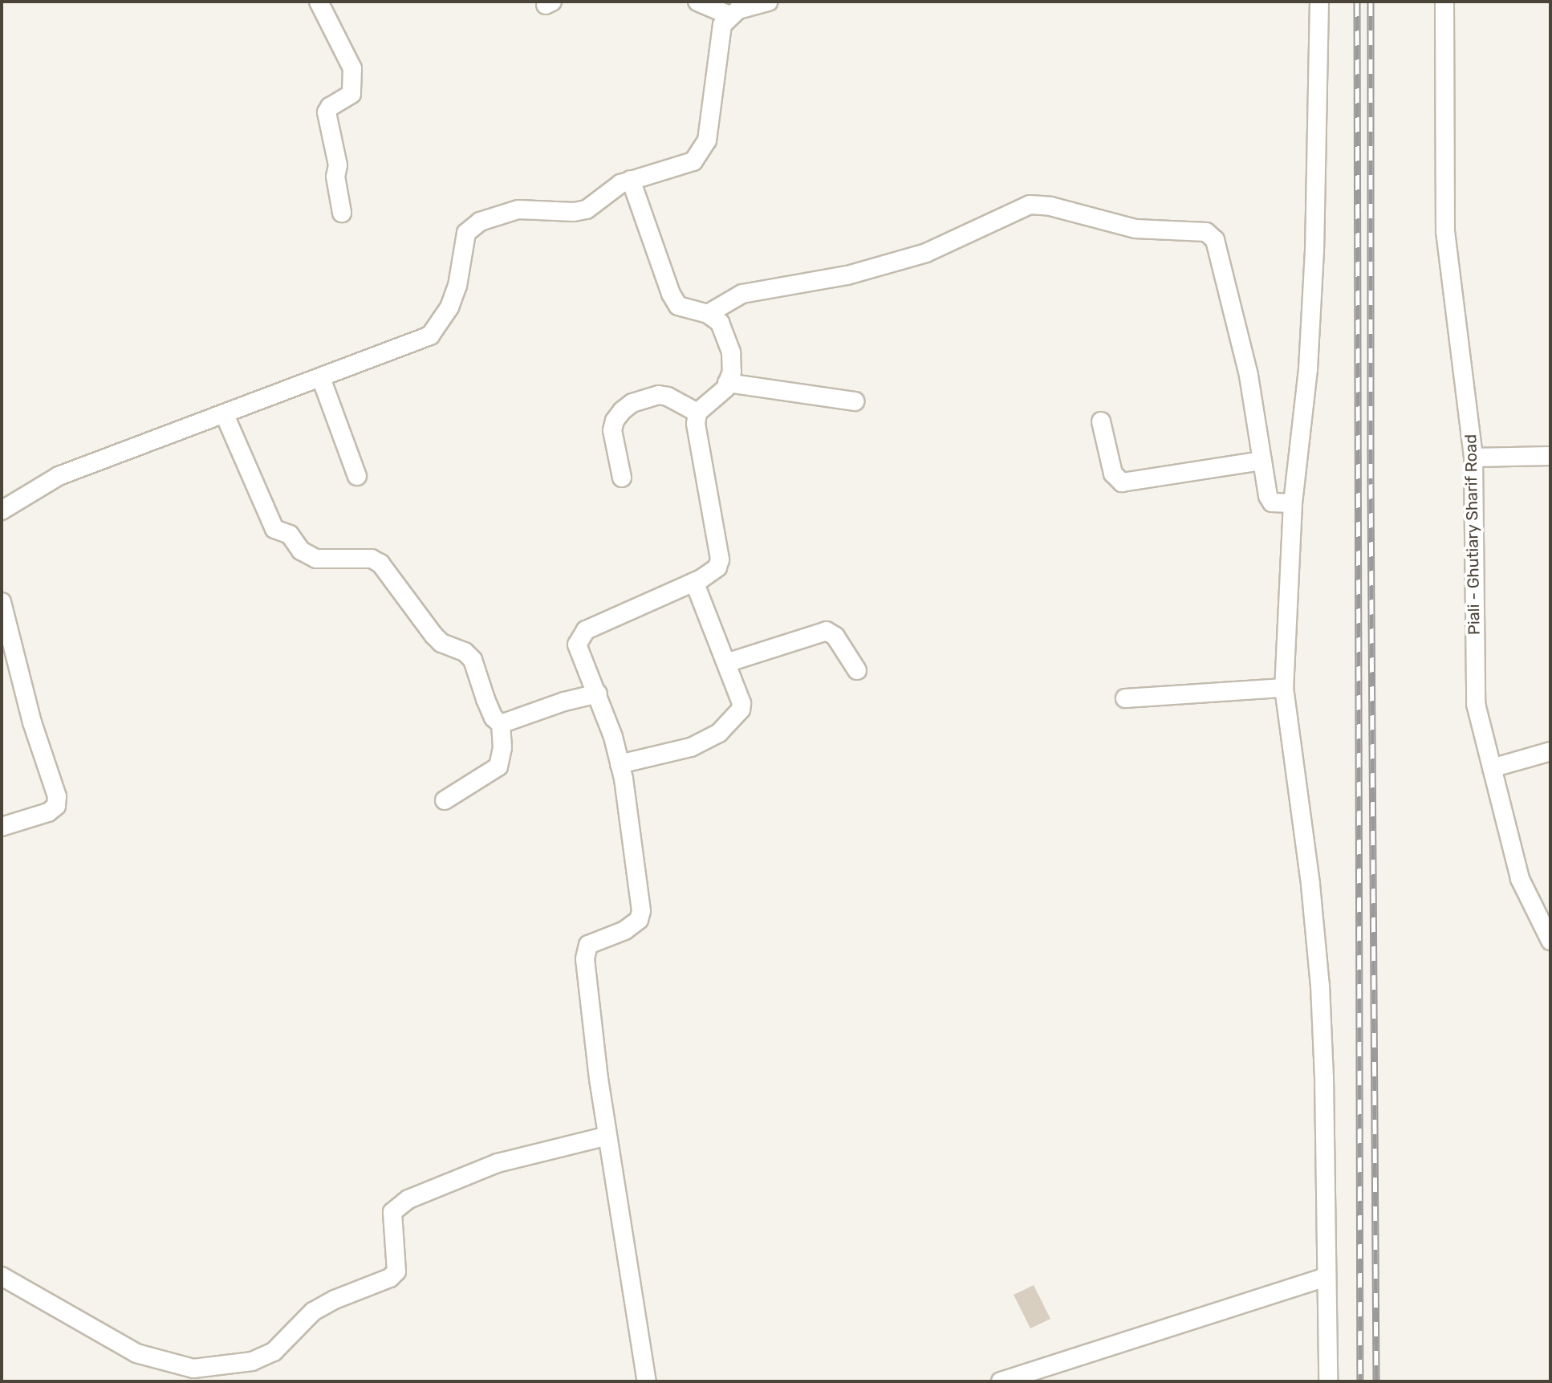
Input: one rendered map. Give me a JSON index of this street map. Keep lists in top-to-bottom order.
{
  "streets": {
    "street": ["Piali - Ghutiary Sharif Road"]
  }
}
